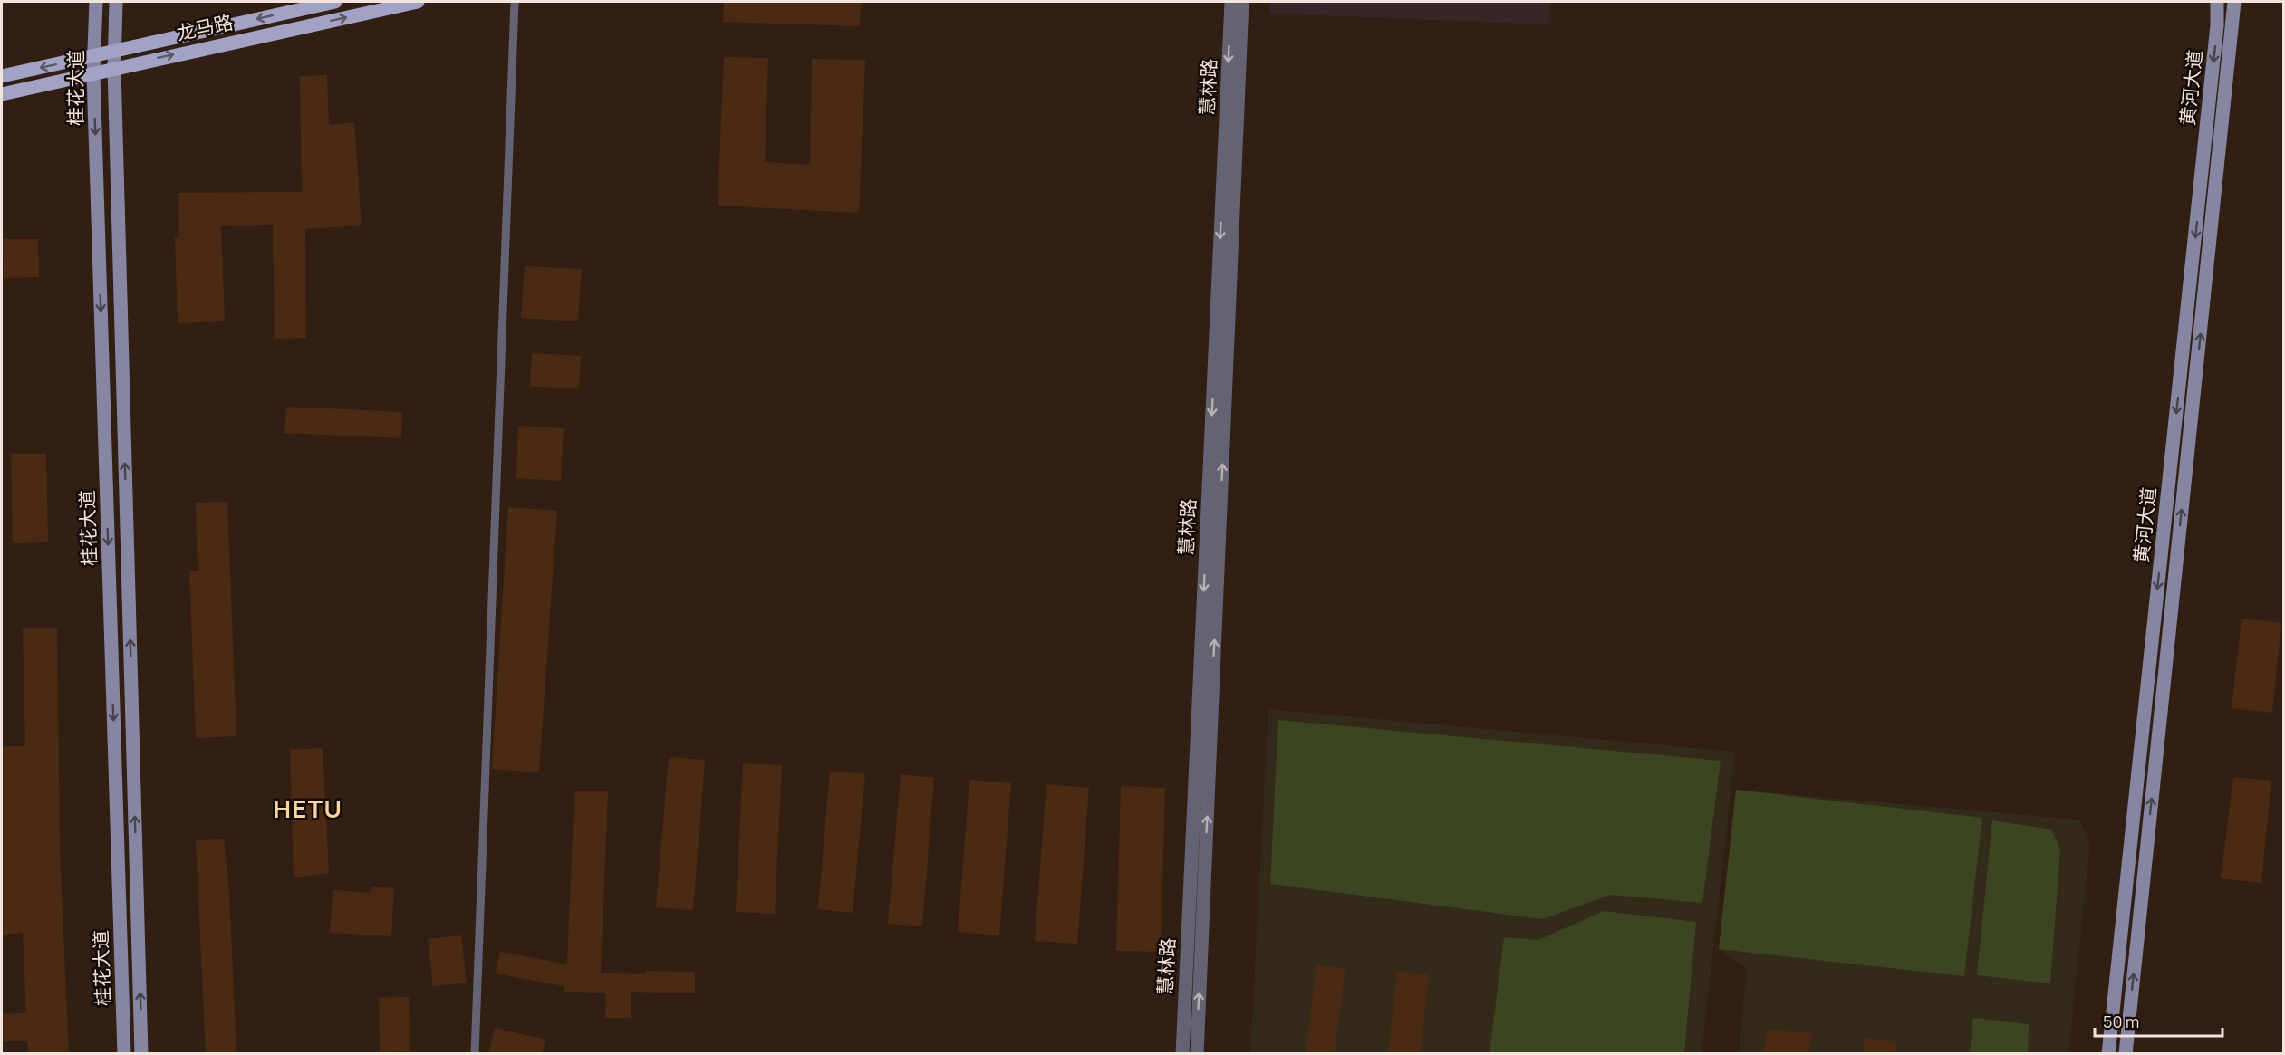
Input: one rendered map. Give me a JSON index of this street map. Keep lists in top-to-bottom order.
{
  "streets": {
    "main road": ["龙马路", "桂花大道", "黄河大道"],
    "street": ["慧林路"]
  },
  "crossings": [
    ["龙马路", "桂花大道"]
  ],
  "districts": ["HETU"],
  "scale_bar": "50 m"
}
